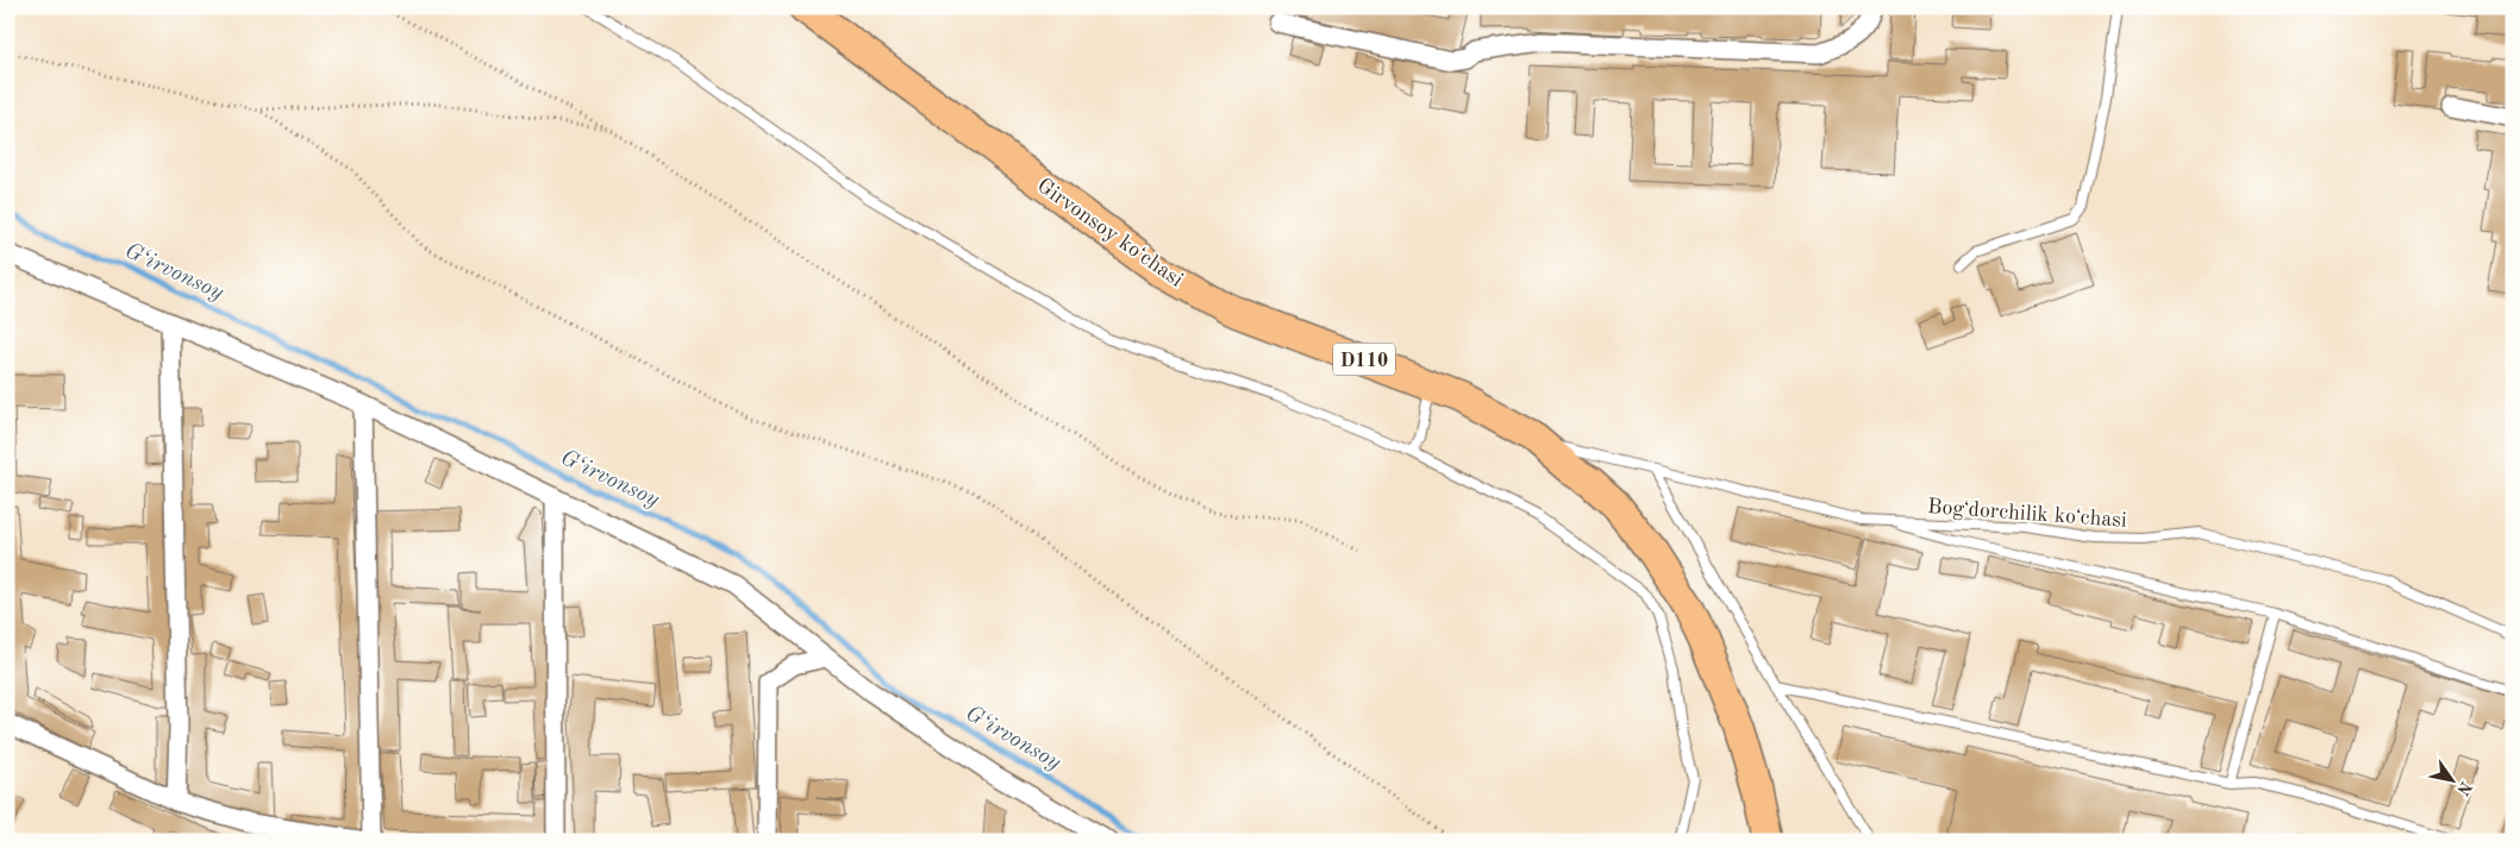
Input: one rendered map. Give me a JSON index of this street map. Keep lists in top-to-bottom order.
{
  "streets": {
    "main road": ["Girvonsoy koʻchasi", "D110"],
    "lane": ["Bogʻdorchilik koʻchasi"]
  },
  "crossings": [
    ["Girvonsoy koʻchasi", "Bogʻdorchilik koʻchasi"]
  ],
  "water": ["G‘irvonsoy"],
  "north": "bottom right"
}
